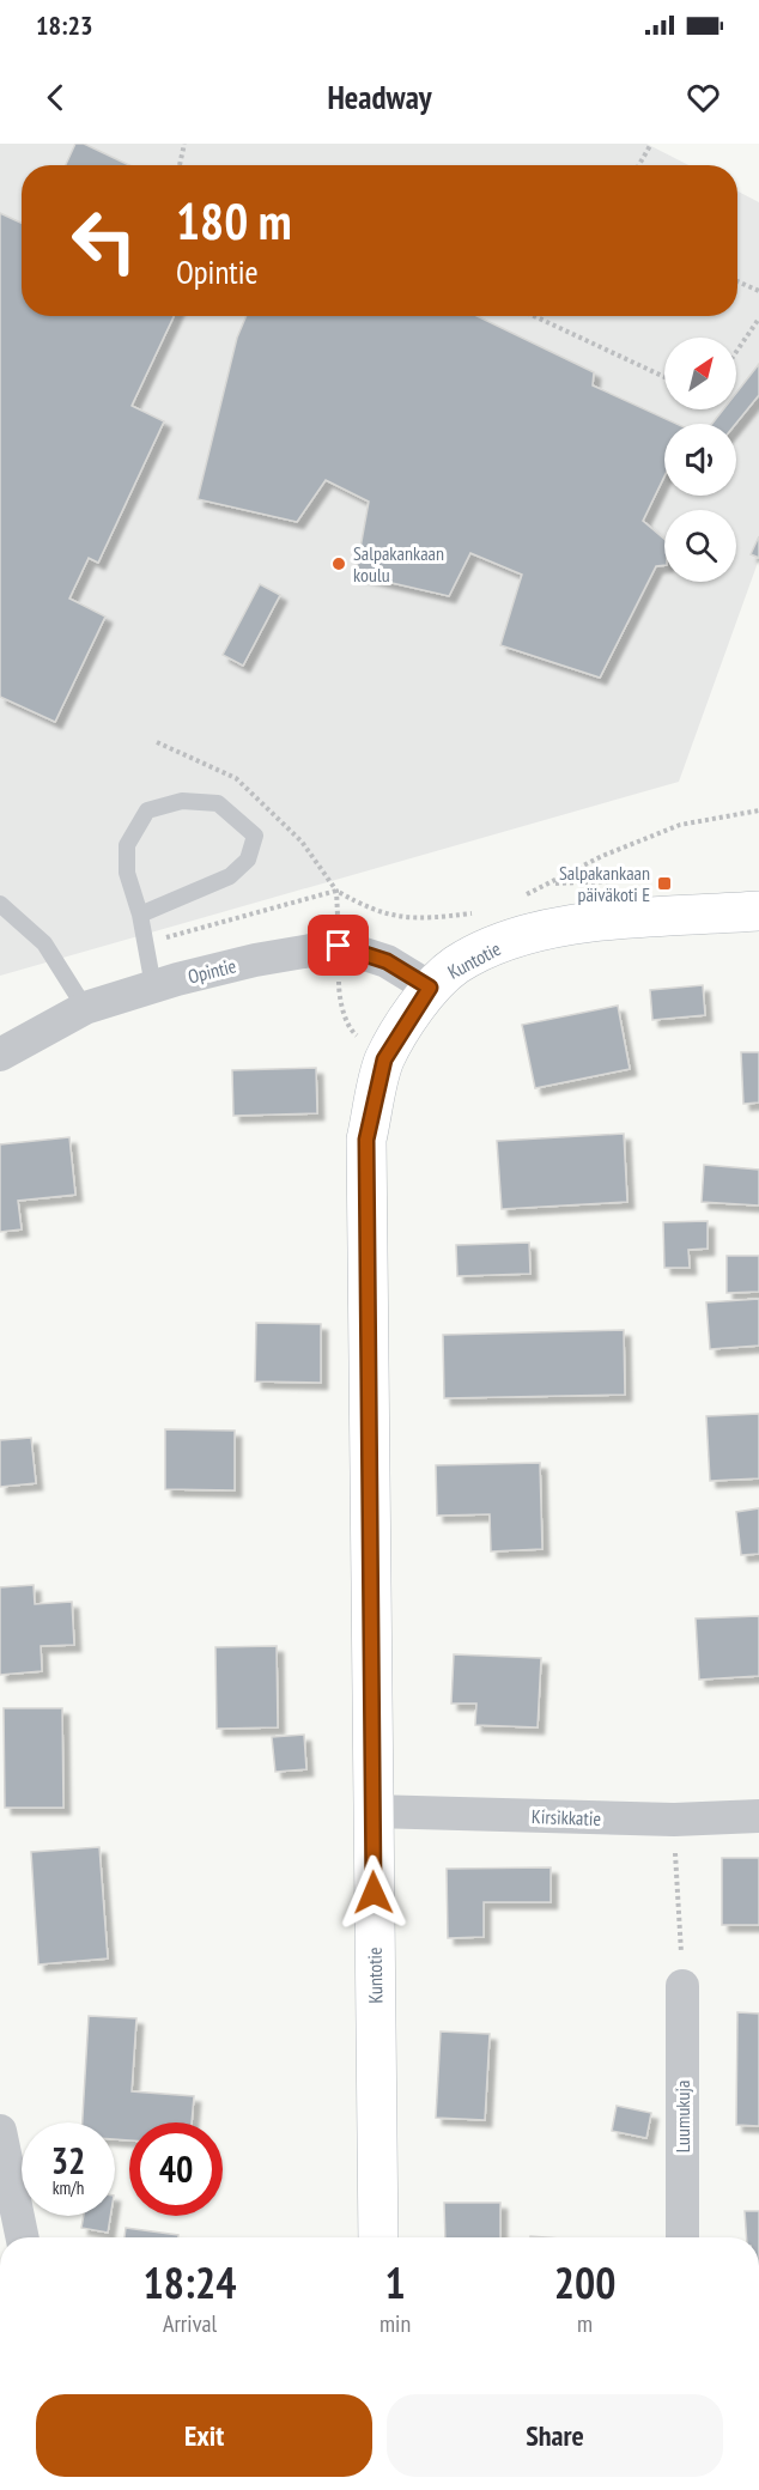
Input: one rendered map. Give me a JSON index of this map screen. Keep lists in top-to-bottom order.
{
  "streets": {
    "street": [
      "Kuntotie",
      "Opintie",
      "Kirsikkatie",
      "Luumukuja"
    ]
  },
  "crossings": [
    ["Kuntotie", "Opintie"],
    ["Kuntotie", "Kirsikkatie"]
  ],
  "places": {
    "other": ["Salpakankaan koulu"],
    "transit": ["Salpakankaan päiväkoti E"]
  },
  "north": "top right",
  "page": {
    "status": "18:23",
    "header": "Headway",
    "turn": ["180 m", "Opintie"],
    "speed": "32 km/h",
    "limit": "40",
    "eta": [
      "18:24",
      "Arrival",
      "1",
      "min",
      "200",
      "m"
    ],
    "buttons": ["Exit", "Share"]
  }
}
